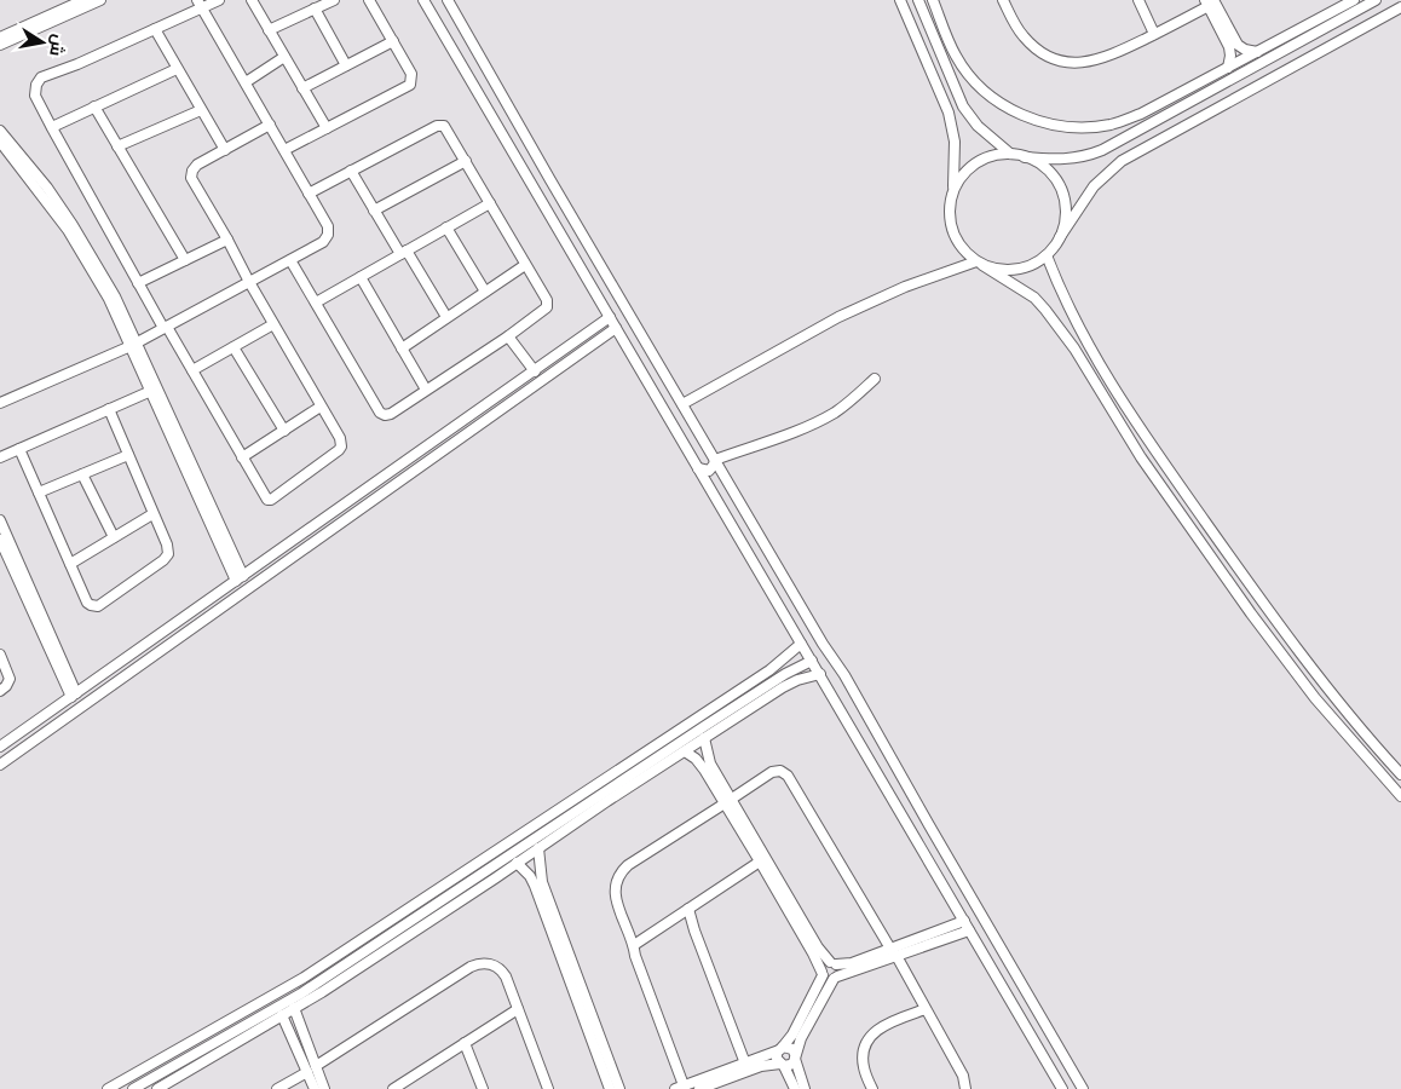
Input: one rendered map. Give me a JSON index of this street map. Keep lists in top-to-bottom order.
{
  "north": "right"
}
